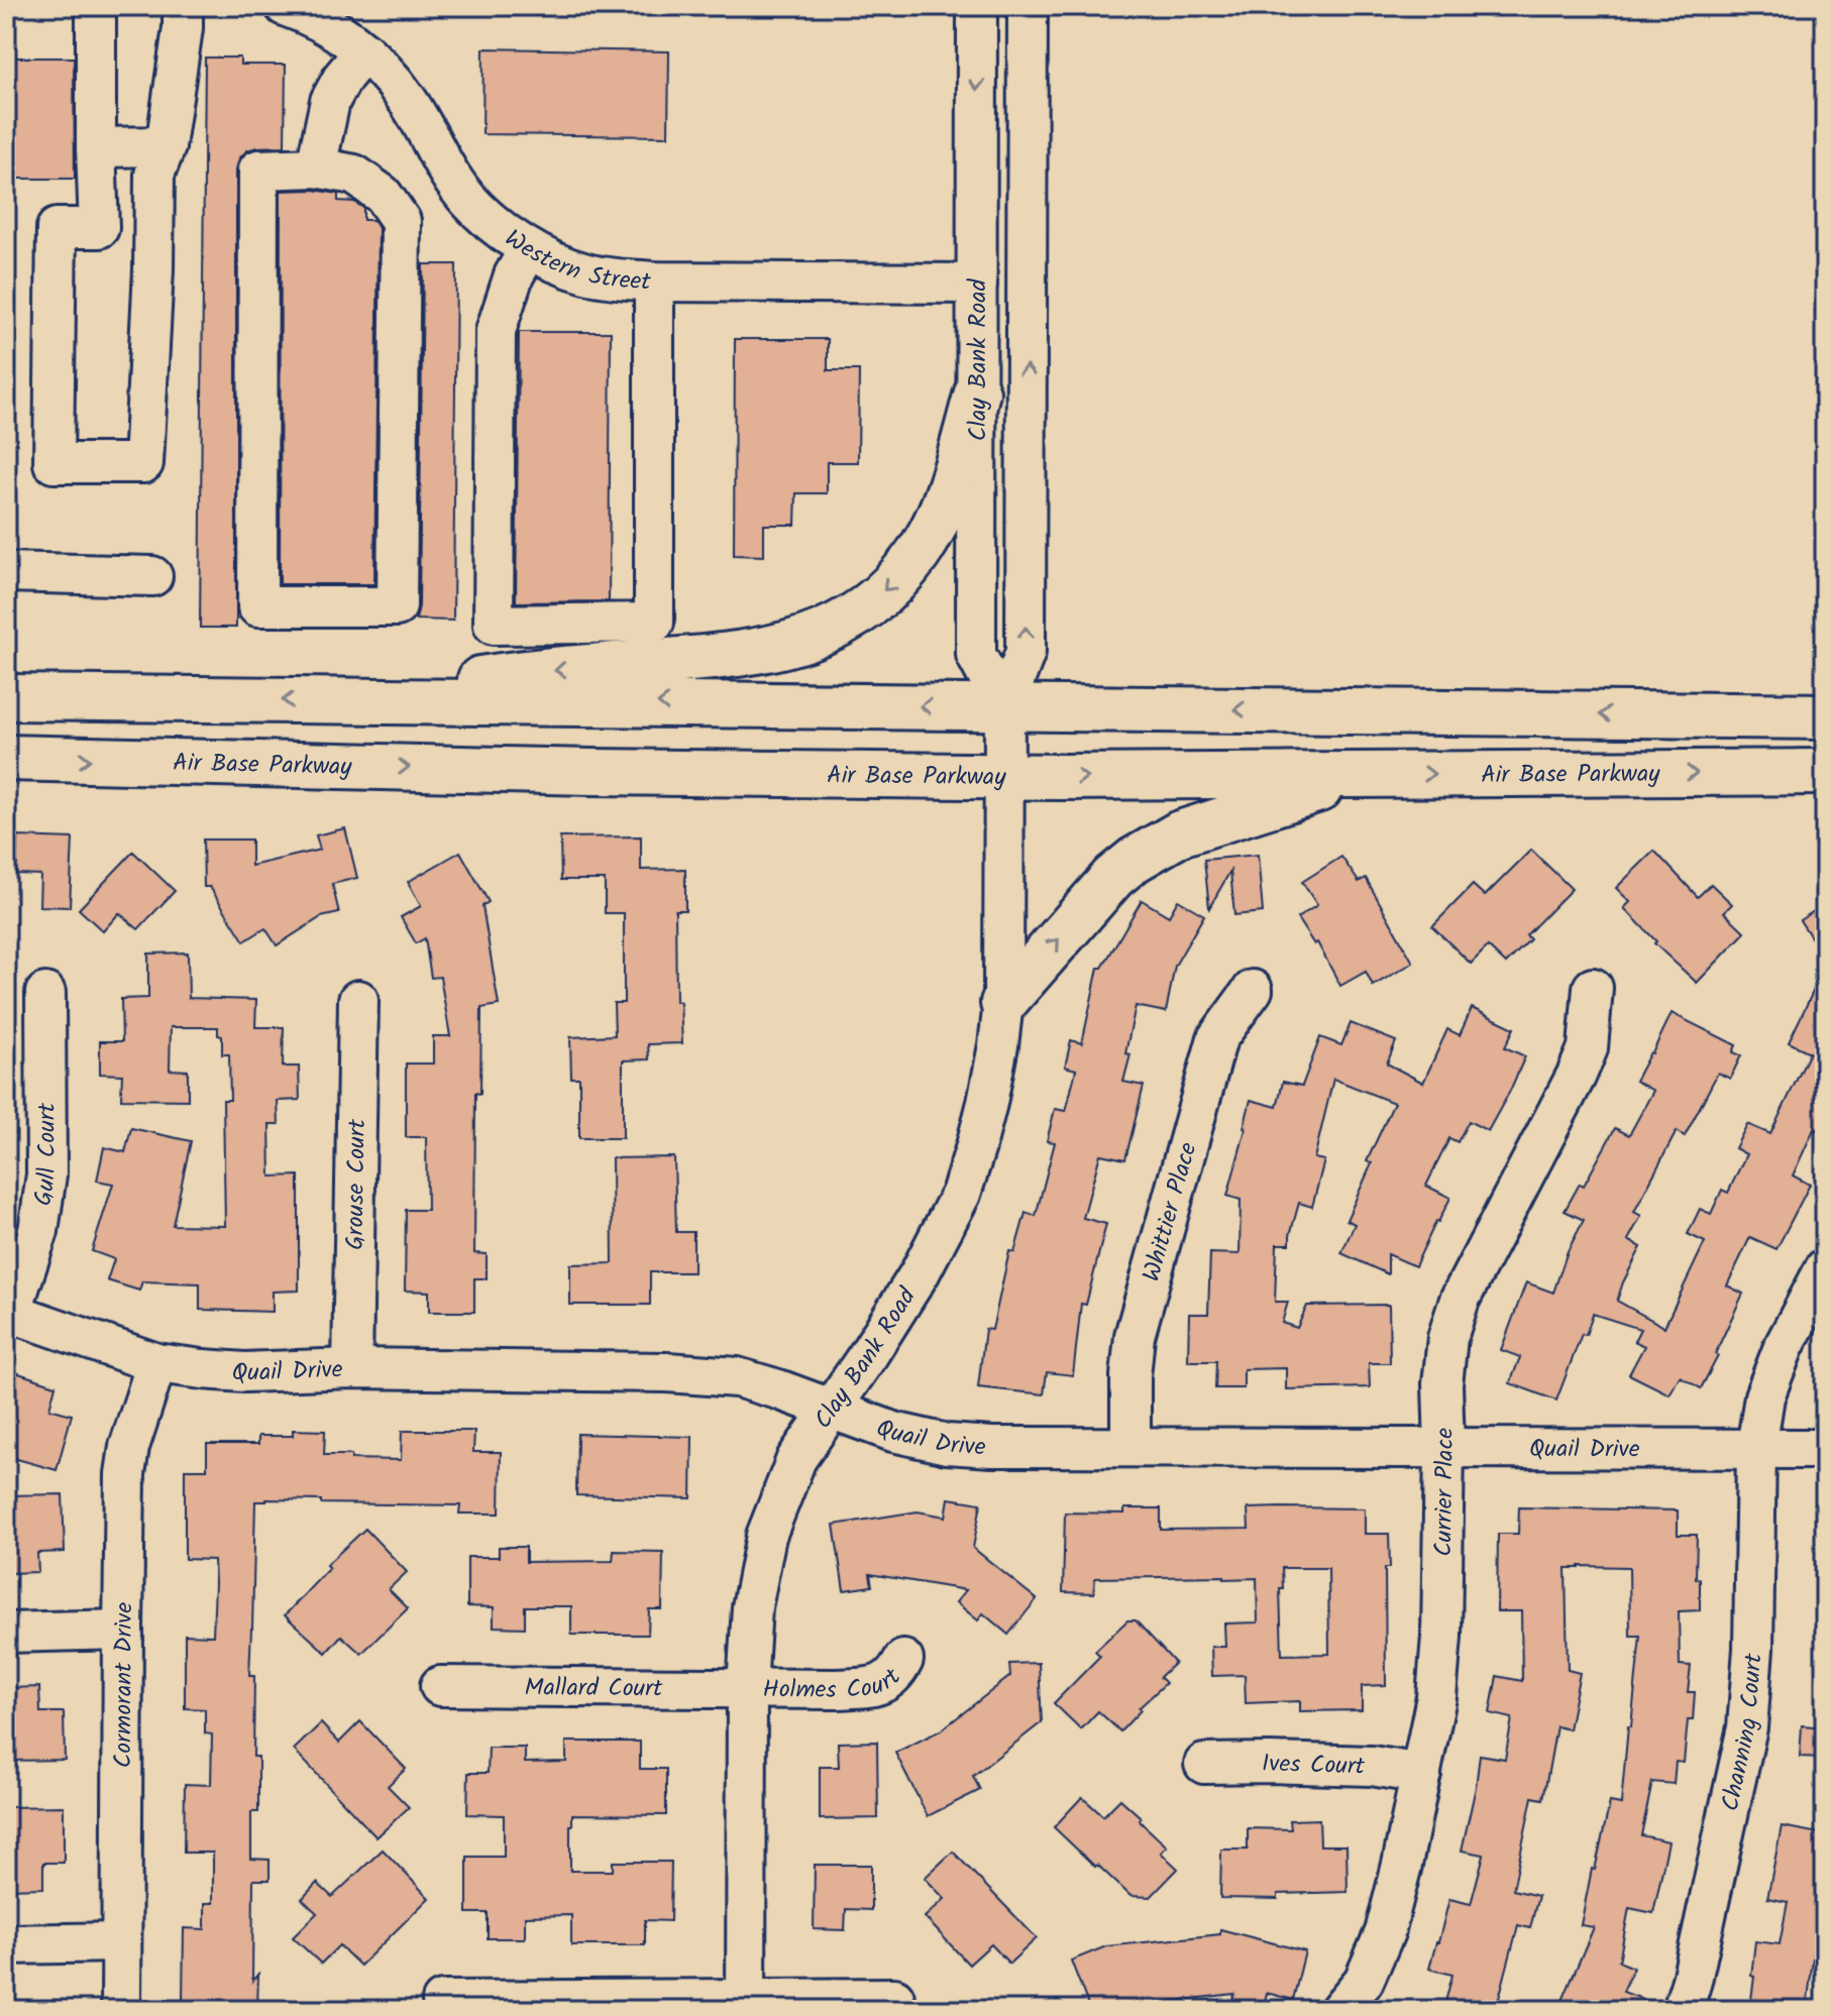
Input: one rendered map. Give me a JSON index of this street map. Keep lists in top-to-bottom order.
{
  "streets": {
    "main road": ["Air Base Parkway"],
    "street": [
      "Western Street",
      "Clay Bank Road",
      "Gull Court",
      "Grouse Court",
      "Whittier Place",
      "Quail Drive",
      "Currier Place",
      "Holmes Court",
      "Cormorant Drive",
      "Mallard Court",
      "Channing Court",
      "Ives Court"
    ]
  },
  "crossings": [
    ["Western Street", "Clay Bank Road"],
    ["Clay Bank Road", "Air Base Parkway"],
    ["Clay Bank Road", "Quail Drive"],
    ["Clay Bank Road", "Holmes Court"],
    ["Clay Bank Road", "Mallard Court"],
    ["Gull Court", "Quail Drive"],
    ["Grouse Court", "Quail Drive"],
    ["Whittier Place", "Quail Drive"],
    ["Quail Drive", "Currier Place"],
    ["Quail Drive", "Cormorant Drive"],
    ["Quail Drive", "Channing Court"],
    ["Currier Place", "Ives Court"],
    ["Holmes Court", "Mallard Court"]
  ]
}
